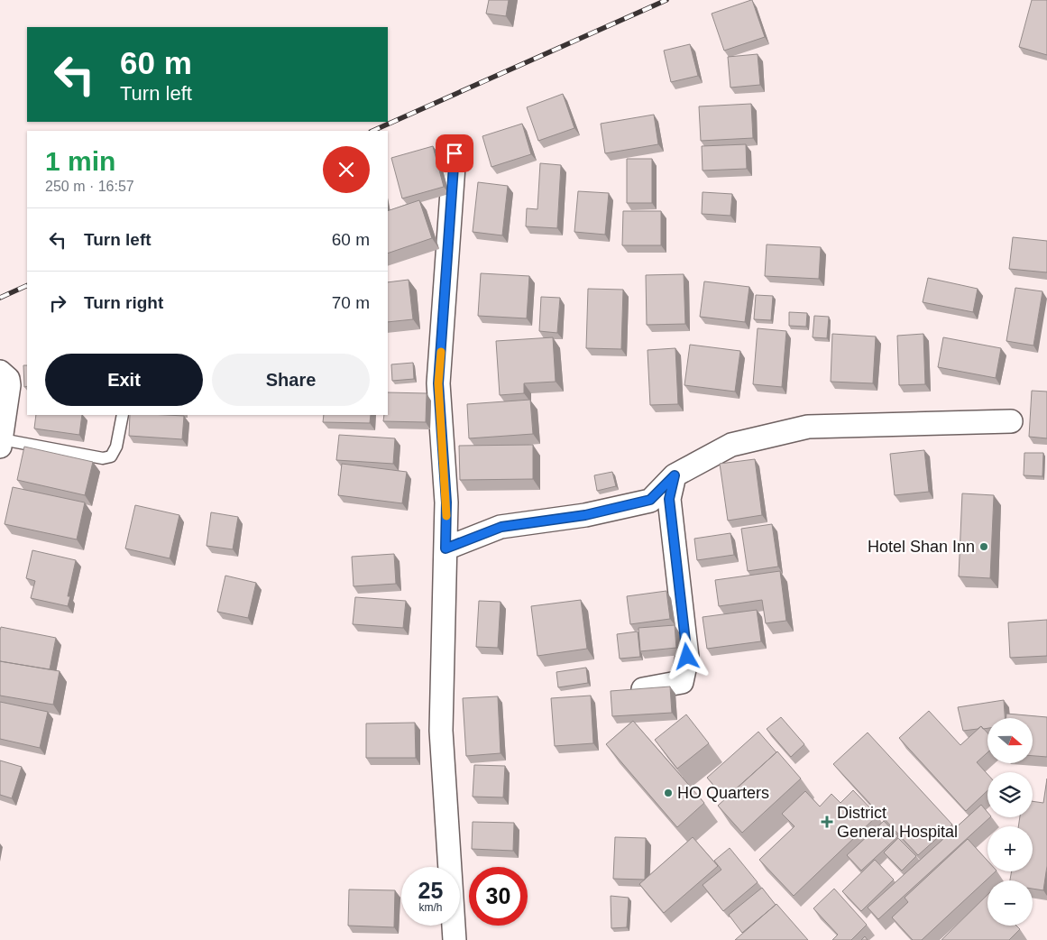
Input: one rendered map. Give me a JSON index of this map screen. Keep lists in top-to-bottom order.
{
  "places": {
    "other": ["Hotel Shan Inn", "HO Quarters"],
    "health": ["District General Hospital"]
  },
  "north": "right",
  "page": {
    "turn": ["60 m", "Turn left"],
    "heading": ["1 min", "250 m · 16:57"],
    "list": [
      {
        "name": "Turn left",
        "value": "60 m"
      },
      {
        "name": "Turn right",
        "value": "70 m"
      }
    ],
    "buttons": ["Exit", "Share"],
    "map_buttons": ["+", "−"],
    "speed": "25 km/h",
    "limit": "30"
  }
}
